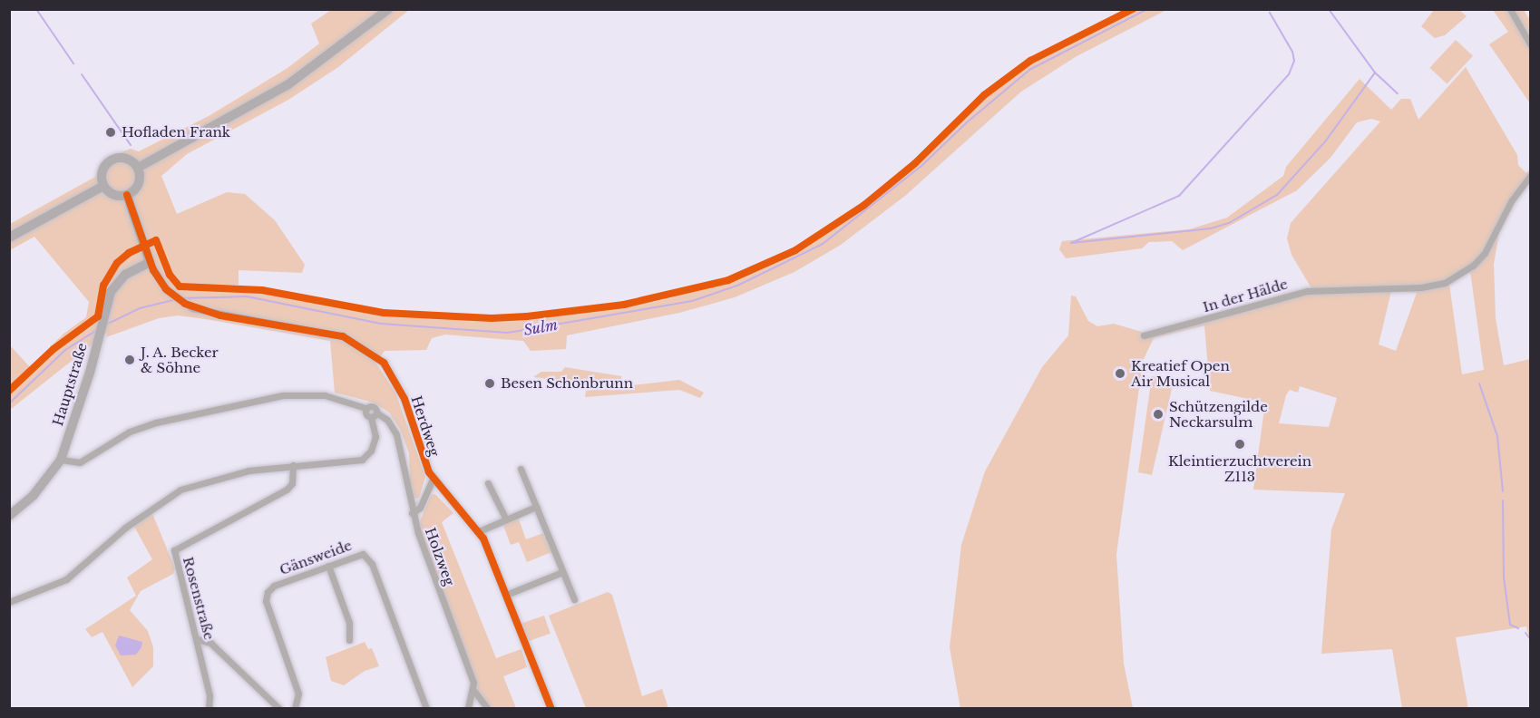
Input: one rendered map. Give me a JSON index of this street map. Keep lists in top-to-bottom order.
{
  "streets": {
    "main road": ["Hauptstraße", "Herdweg"],
    "street": [
      "In der Hälde",
      "Holzweg",
      "Gänsweide",
      "Rosenstraße"
    ]
  },
  "crossings": [
    ["Hauptstraße", "Herdweg"],
    ["Hauptstraße", "Holzweg"]
  ],
  "water": ["Sulm"],
  "places": [
    "Hofladen Frank",
    "J. A. Becker & Söhne",
    "Kreatief Open Air Musical",
    "Besen Schönbrunn",
    "Schützengilde Neckarsulm",
    "Kleintierzuchtverein Z113"
  ]
}
